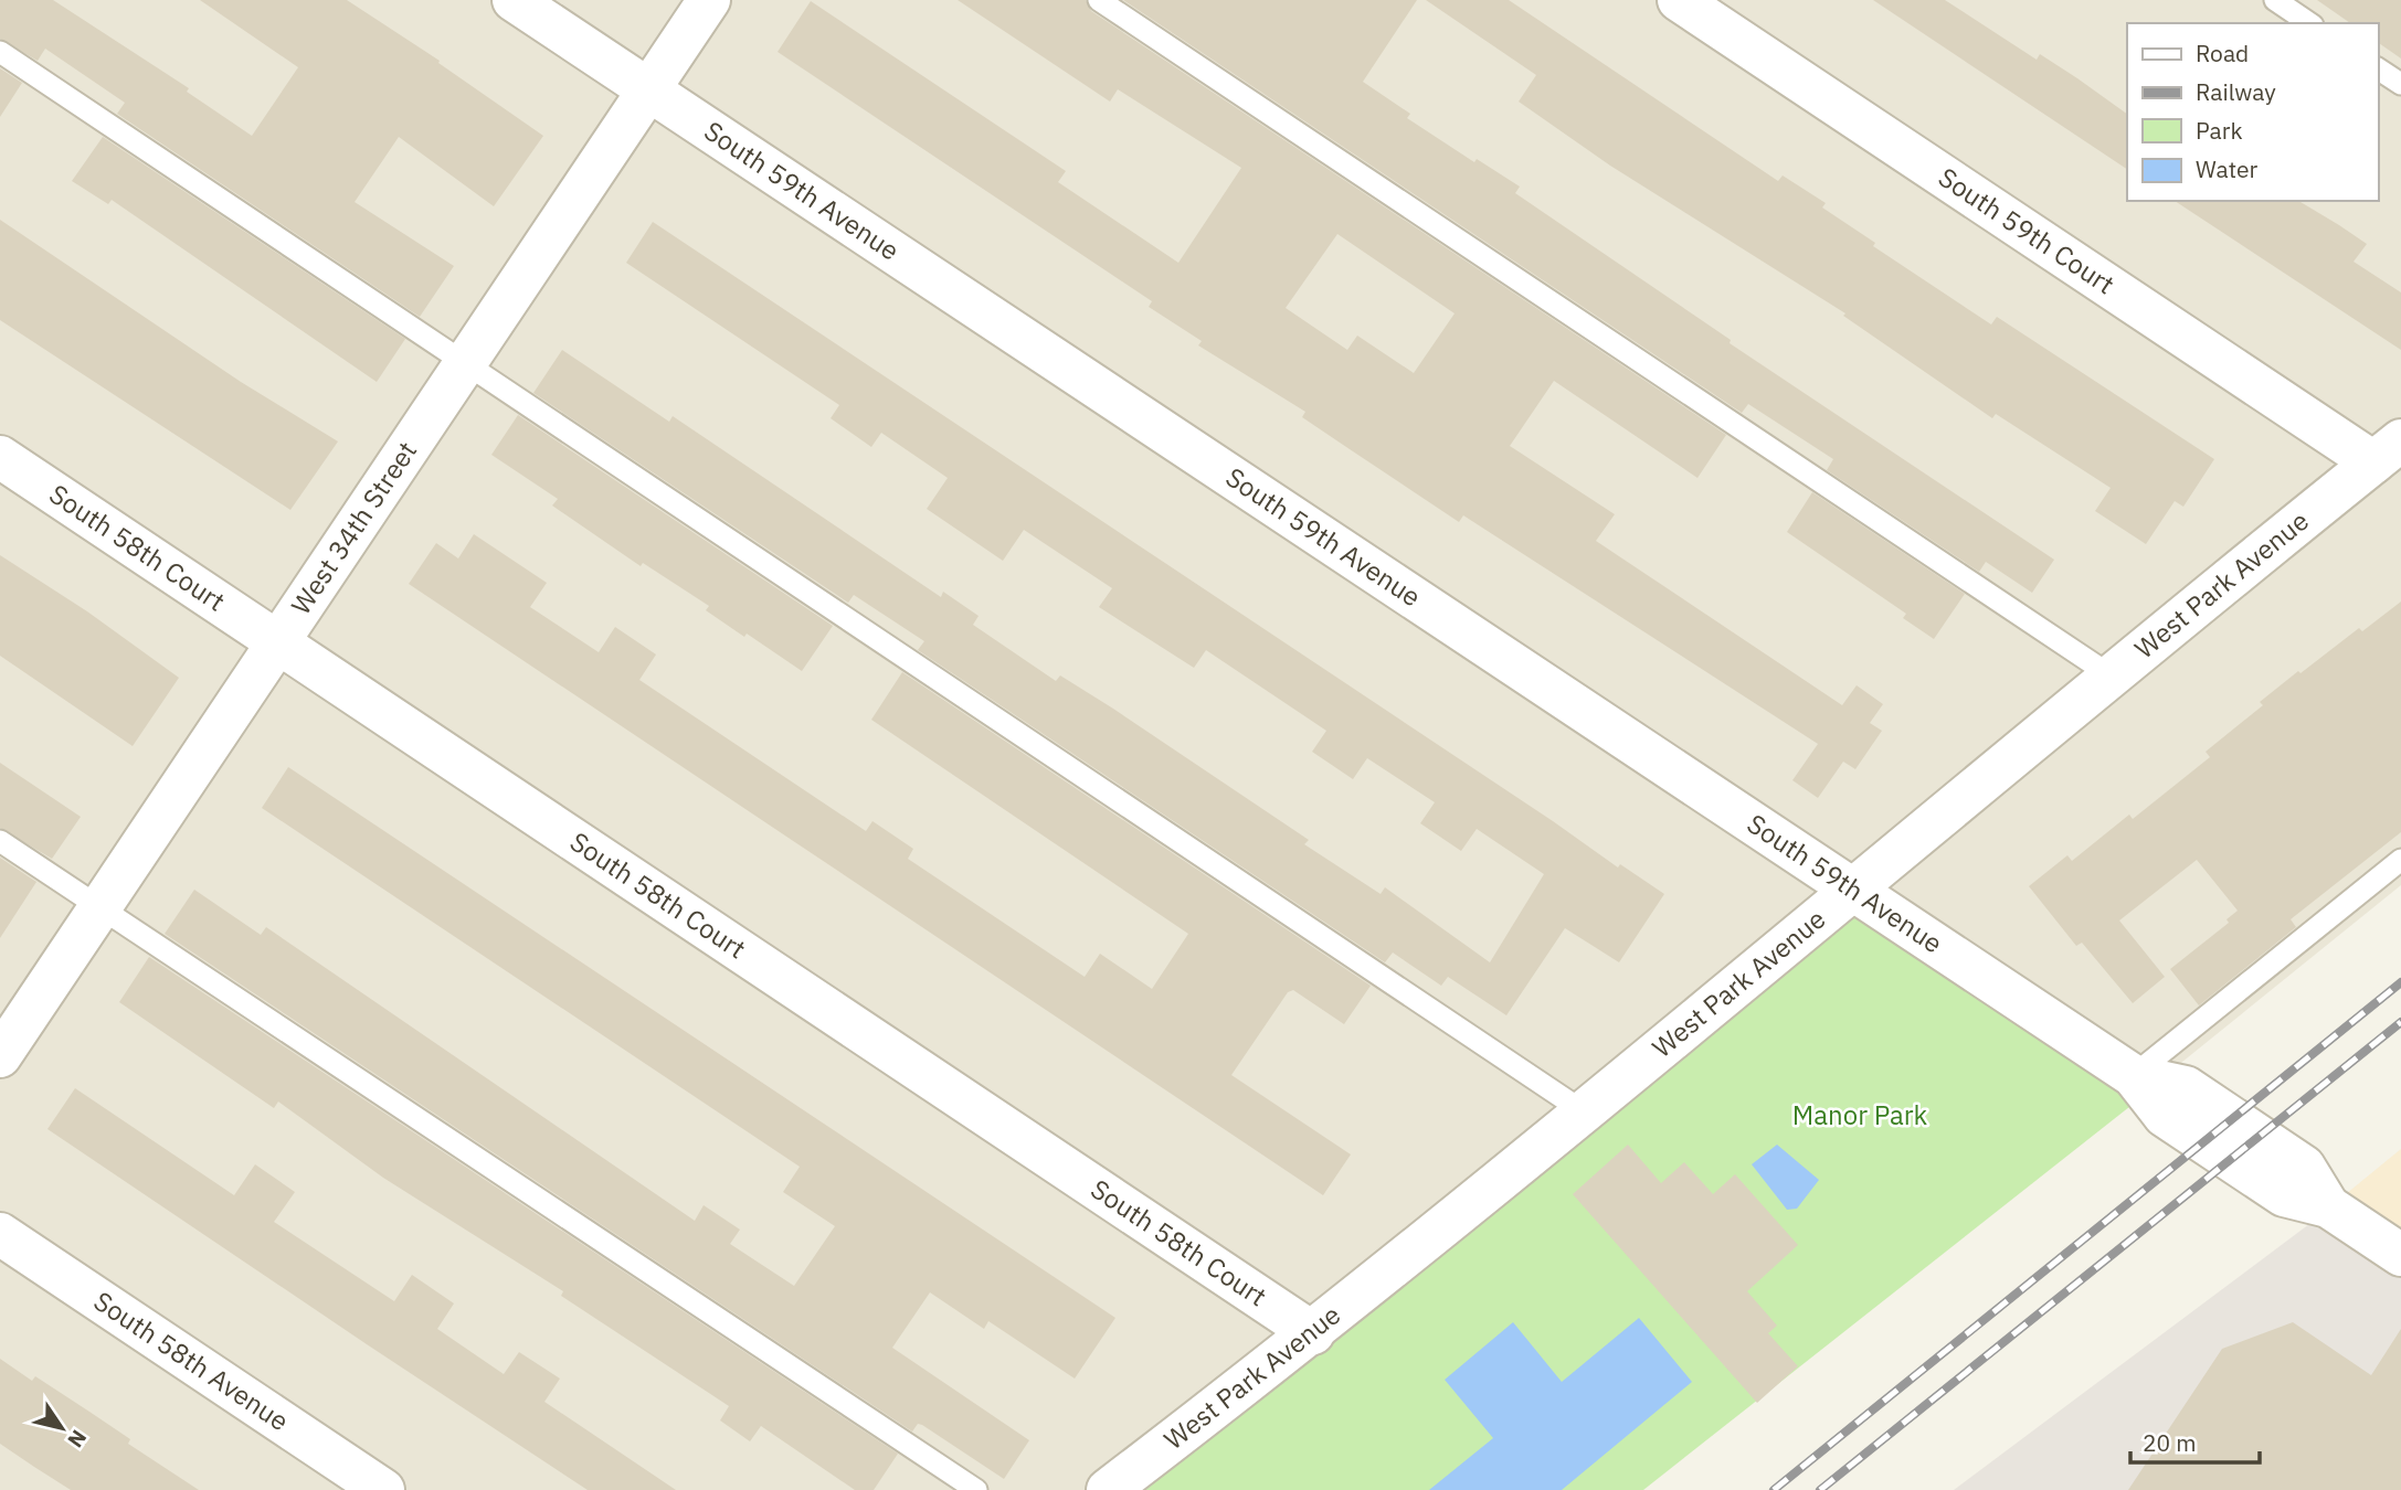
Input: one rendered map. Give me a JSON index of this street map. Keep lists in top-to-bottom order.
{
  "streets": {
    "street": [
      "South 59th Avenue",
      "South 59th Court",
      "West 34th Street",
      "South 58th Court",
      "West Park Avenue",
      "South 58th Avenue"
    ]
  },
  "crossings": [
    ["South 59th Avenue", "West 34th Street"],
    ["South 59th Avenue", "West Park Avenue"],
    ["South 59th Court", "West Park Avenue"],
    ["West 34th Street", "South 58th Court"],
    ["South 58th Court", "West Park Avenue"]
  ],
  "parks": ["Manor Park"],
  "legend": [
    "Road",
    "Railway",
    "Park",
    "Water"
  ],
  "scale_bar": "20 m",
  "north": "bottom right"
}
